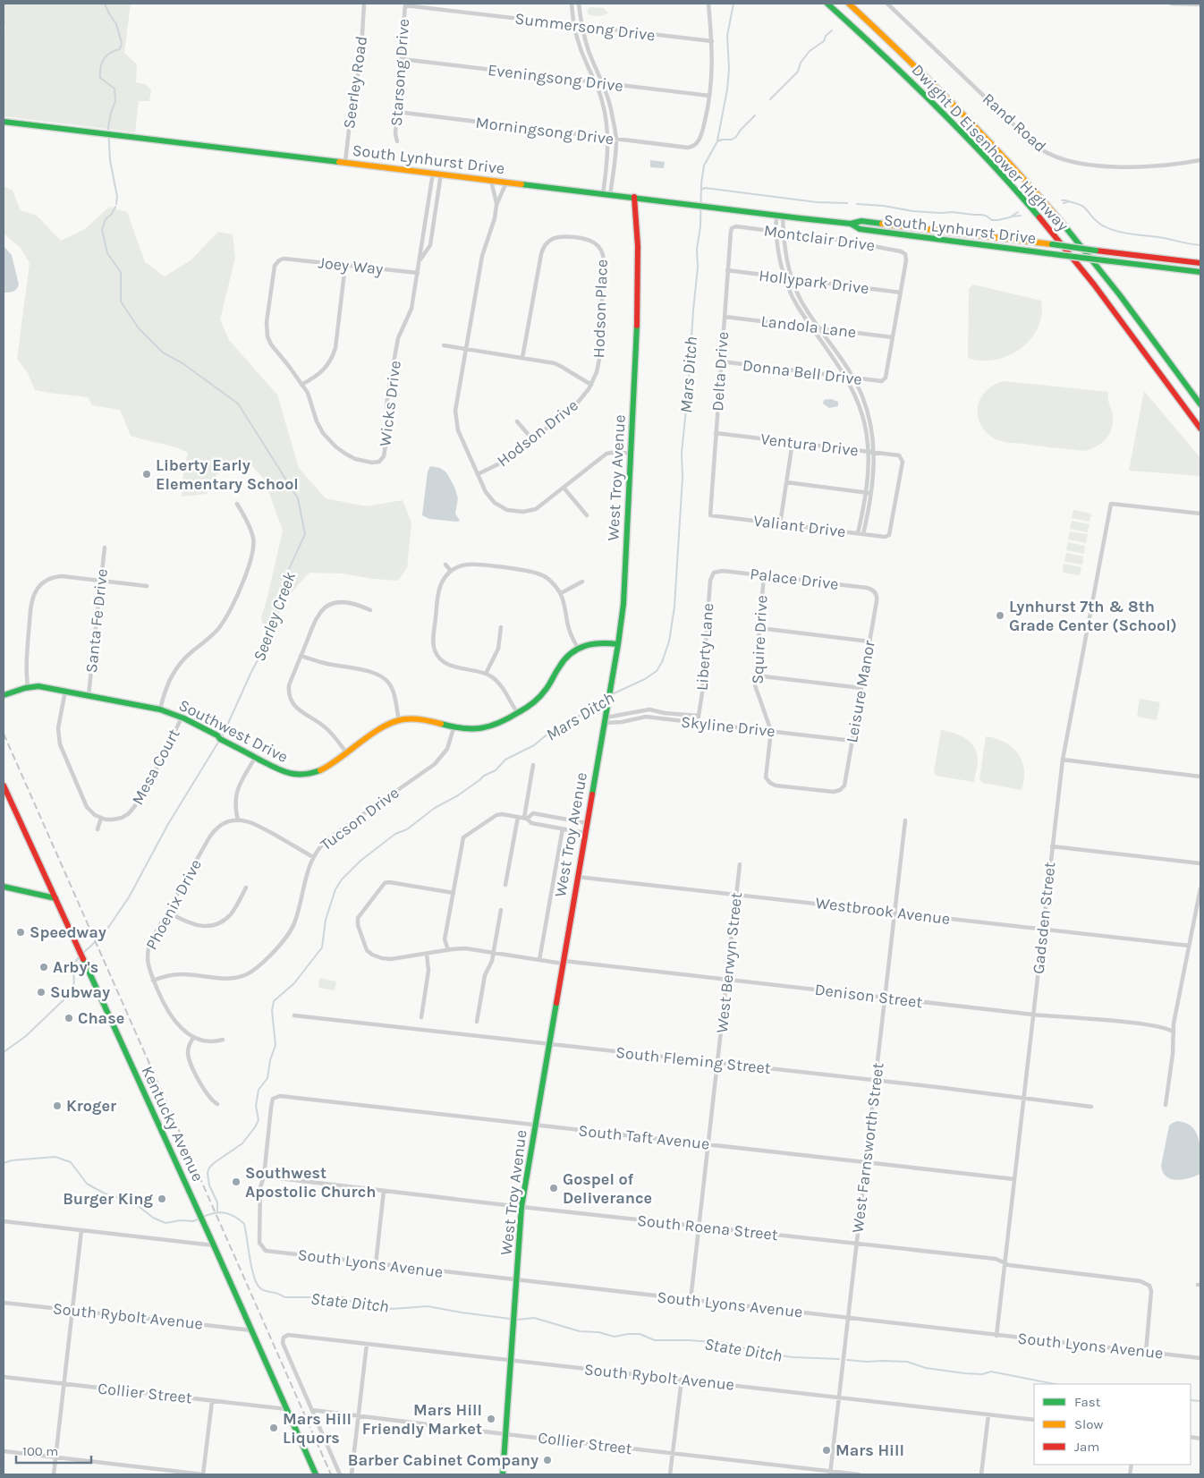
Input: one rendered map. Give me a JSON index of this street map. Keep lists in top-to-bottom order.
{
  "streets": {
    "main road": [
      "Dwight D Eisenhower Highway",
      "South Lynhurst Drive",
      "West Troy Avenue",
      "Southwest Drive",
      "Kentucky Avenue"
    ],
    "street": [
      "Summersong Drive",
      "Starsong Drive",
      "Eveningsong Drive",
      "Seerley Road",
      "Rand Road",
      "Morningsong Drive",
      "Montclair Drive",
      "Joey Way",
      "Hollypark Drive",
      "Hodson Place",
      "Landola Lane",
      "Delta Drive",
      "Donna Bell Drive",
      "Wicks Drive",
      "Hodson Drive",
      "Ventura Drive",
      "Valiant Drive",
      "Palace Drive",
      "Santa Fe Drive",
      "Squire Drive",
      "Liberty Lane",
      "Leisure Manor",
      "Skyline Drive",
      "Mesa Court",
      "Tucson Drive",
      "Phoenix Drive",
      "Westbrook Avenue",
      "Gadsden Street",
      "West Berwyn Street",
      "Denison Street",
      "South Fleming Street",
      "South Taft Avenue",
      "West Farnsworth Street",
      "South Roena Street",
      "South Lyons Avenue",
      "South Rybolt Avenue",
      "Collier Street"
    ]
  },
  "crossings": [
    ["Summersong Drive", "Starsong Drive"],
    ["Starsong Drive", "Eveningsong Drive"],
    ["Starsong Drive", "Morningsong Drive"],
    ["Eveningsong Drive", "Morningsong Drive"],
    ["Seerley Road", "South Lynhurst Drive"],
    ["South Lynhurst Drive", "Wicks Drive"],
    ["South Lynhurst Drive", "West Troy Avenue"],
    ["Montclair Drive", "Hollypark Drive"],
    ["Montclair Drive", "Delta Drive"],
    ["Joey Way", "Wicks Drive"],
    ["Hollypark Drive", "Delta Drive"],
    ["Hodson Place", "Hodson Drive"],
    ["Landola Lane", "Delta Drive"],
    ["Landola Lane", "Donna Bell Drive"],
    ["Delta Drive", "Donna Bell Drive"],
    ["Delta Drive", "Ventura Drive"],
    ["Delta Drive", "Valiant Drive"],
    ["Ventura Drive", "Valiant Drive"],
    ["West Troy Avenue", "Skyline Drive"],
    ["West Troy Avenue", "Southwest Drive"],
    ["West Troy Avenue", "Westbrook Avenue"],
    ["West Troy Avenue", "Denison Street"],
    ["West Troy Avenue", "South Fleming Street"],
    ["West Troy Avenue", "South Taft Avenue"],
    ["West Troy Avenue", "South Roena Street"],
    ["West Troy Avenue", "South Lyons Avenue"],
    ["West Troy Avenue", "South Rybolt Avenue"],
    ["West Troy Avenue", "Collier Street"],
    ["Palace Drive", "Squire Drive"],
    ["Palace Drive", "Liberty Lane"],
    ["Palace Drive", "Leisure Manor"],
    ["Santa Fe Drive", "Southwest Drive"],
    ["Squire Drive", "Leisure Manor"],
    ["Squire Drive", "Skyline Drive"],
    ["Liberty Lane", "Skyline Drive"],
    ["Leisure Manor", "Skyline Drive"],
    ["Southwest Drive", "Mesa Court"],
    ["Southwest Drive", "Tucson Drive"],
    ["Tucson Drive", "Phoenix Drive"],
    ["Westbrook Avenue", "Gadsden Street"],
    ["Westbrook Avenue", "West Berwyn Street"],
    ["Westbrook Avenue", "West Farnsworth Street"],
    ["Gadsden Street", "Denison Street"],
    ["Gadsden Street", "South Fleming Street"],
    ["Gadsden Street", "South Taft Avenue"],
    ["Gadsden Street", "South Roena Street"],
    ["Gadsden Street", "South Lyons Avenue"],
    ["West Berwyn Street", "Denison Street"],
    ["West Berwyn Street", "South Fleming Street"],
    ["West Berwyn Street", "South Taft Avenue"],
    ["West Berwyn Street", "South Roena Street"],
    ["West Berwyn Street", "South Lyons Avenue"],
    ["Denison Street", "West Farnsworth Street"],
    ["South Fleming Street", "West Farnsworth Street"],
    ["Kentucky Avenue", "South Rybolt Avenue"],
    ["Kentucky Avenue", "Collier Street"],
    ["South Taft Avenue", "West Farnsworth Street"],
    ["South Taft Avenue", "South Roena Street"],
    ["South Taft Avenue", "South Lyons Avenue"],
    ["West Farnsworth Street", "South Roena Street"],
    ["West Farnsworth Street", "South Lyons Avenue"],
    ["West Farnsworth Street", "South Rybolt Avenue"],
    ["West Farnsworth Street", "Collier Street"],
    ["South Roena Street", "South Lyons Avenue"],
    ["South Rybolt Avenue", "Collier Street"]
  ],
  "water": ["Mars Ditch", "Seerley Creek", "State Ditch"],
  "places": [
    "Liberty Early Elementary School",
    "Lynhurst 7th & 8th Grade Center (School)",
    "Speedway",
    "Arby's",
    "Subway",
    "Chase",
    "Kroger",
    "Southwest Apostolic Church",
    "Gospel of Deliverance",
    "Burger King",
    "Mars Hill Friendly Market",
    "Mars Hill Liquors",
    "Mars Hill",
    "Barber Cabinet Company"
  ],
  "legend": ["Fast", "Slow", "Jam"],
  "scale_bar": "100 m"
}
